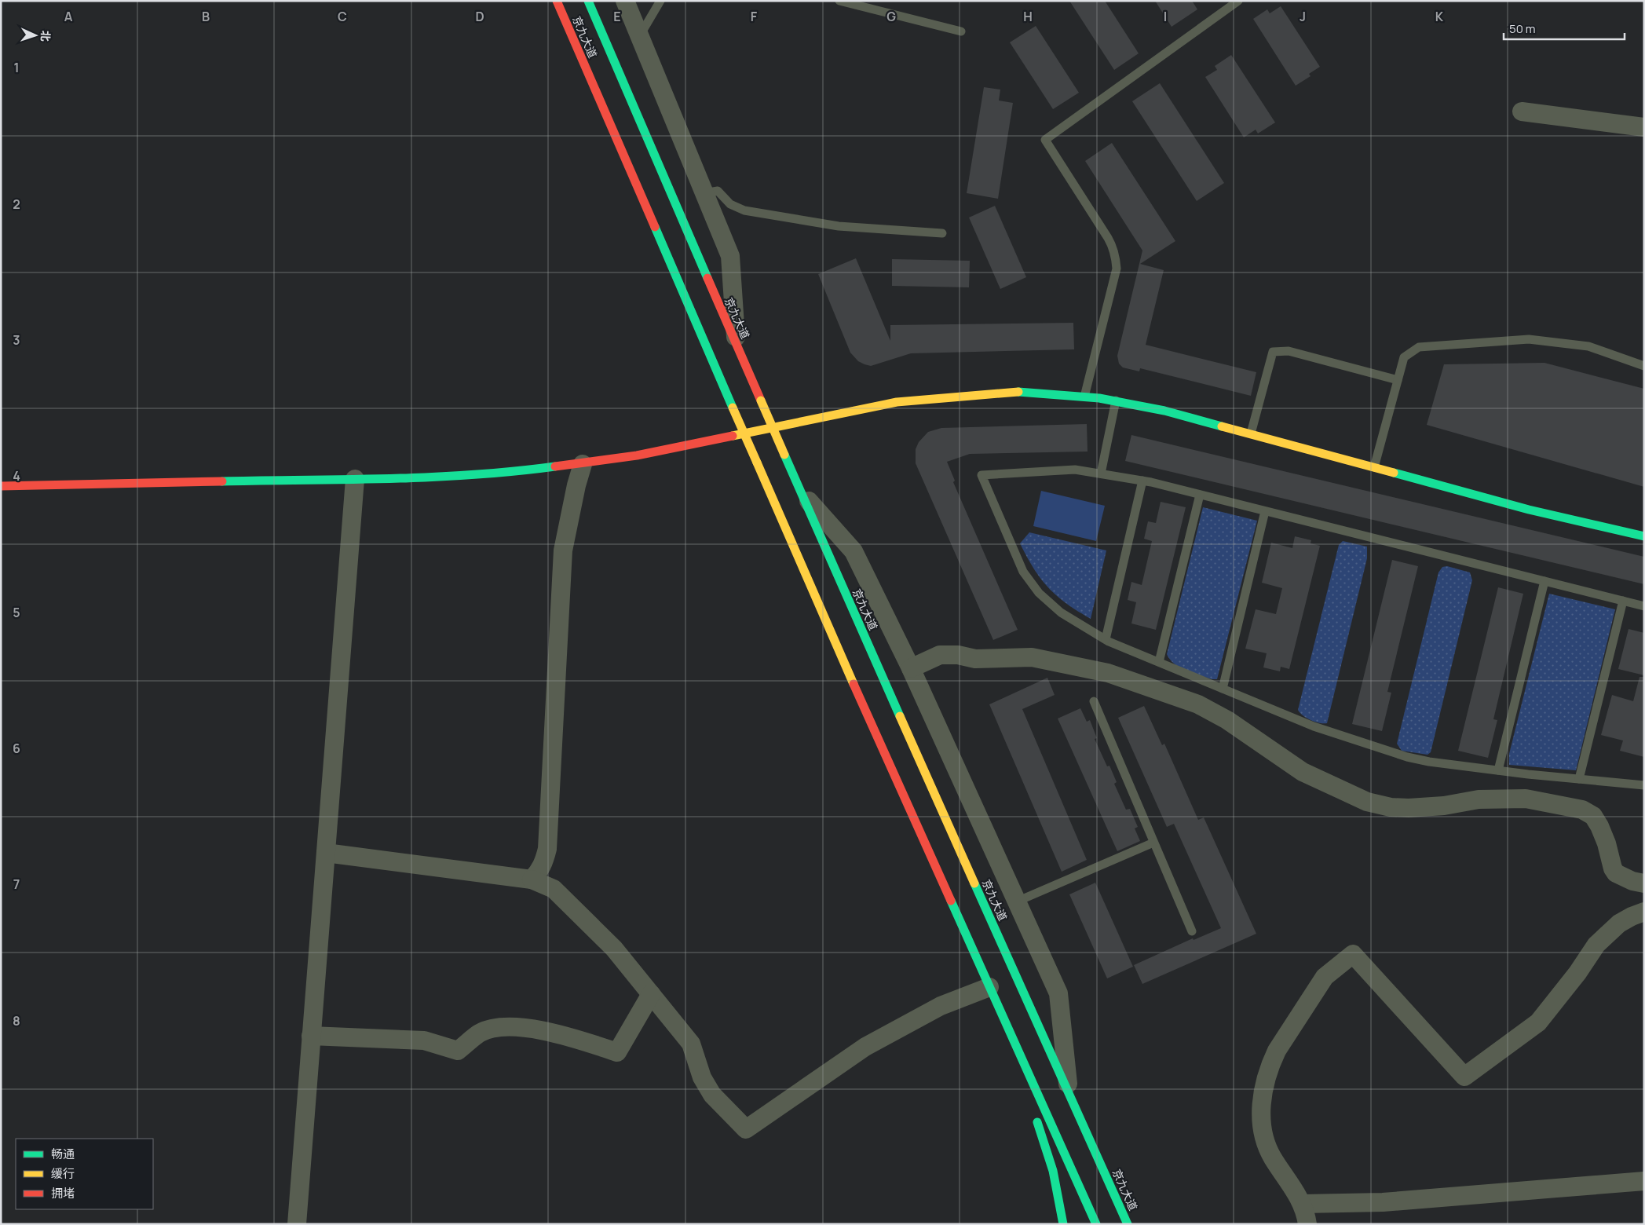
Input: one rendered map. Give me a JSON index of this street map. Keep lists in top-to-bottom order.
{
  "streets": {
    "street": ["京九大道"]
  },
  "legend": ["畅通", "缓行", "拥堵"],
  "scale_bar": "50 m",
  "north": "right",
  "grid": {
    "columns": [
      "A",
      "B",
      "C",
      "D",
      "E",
      "F",
      "G",
      "H",
      "I",
      "J",
      "K"
    ],
    "rows": [
      "1",
      "2",
      "3",
      "4",
      "5",
      "6",
      "7",
      "8"
    ]
  }
}
